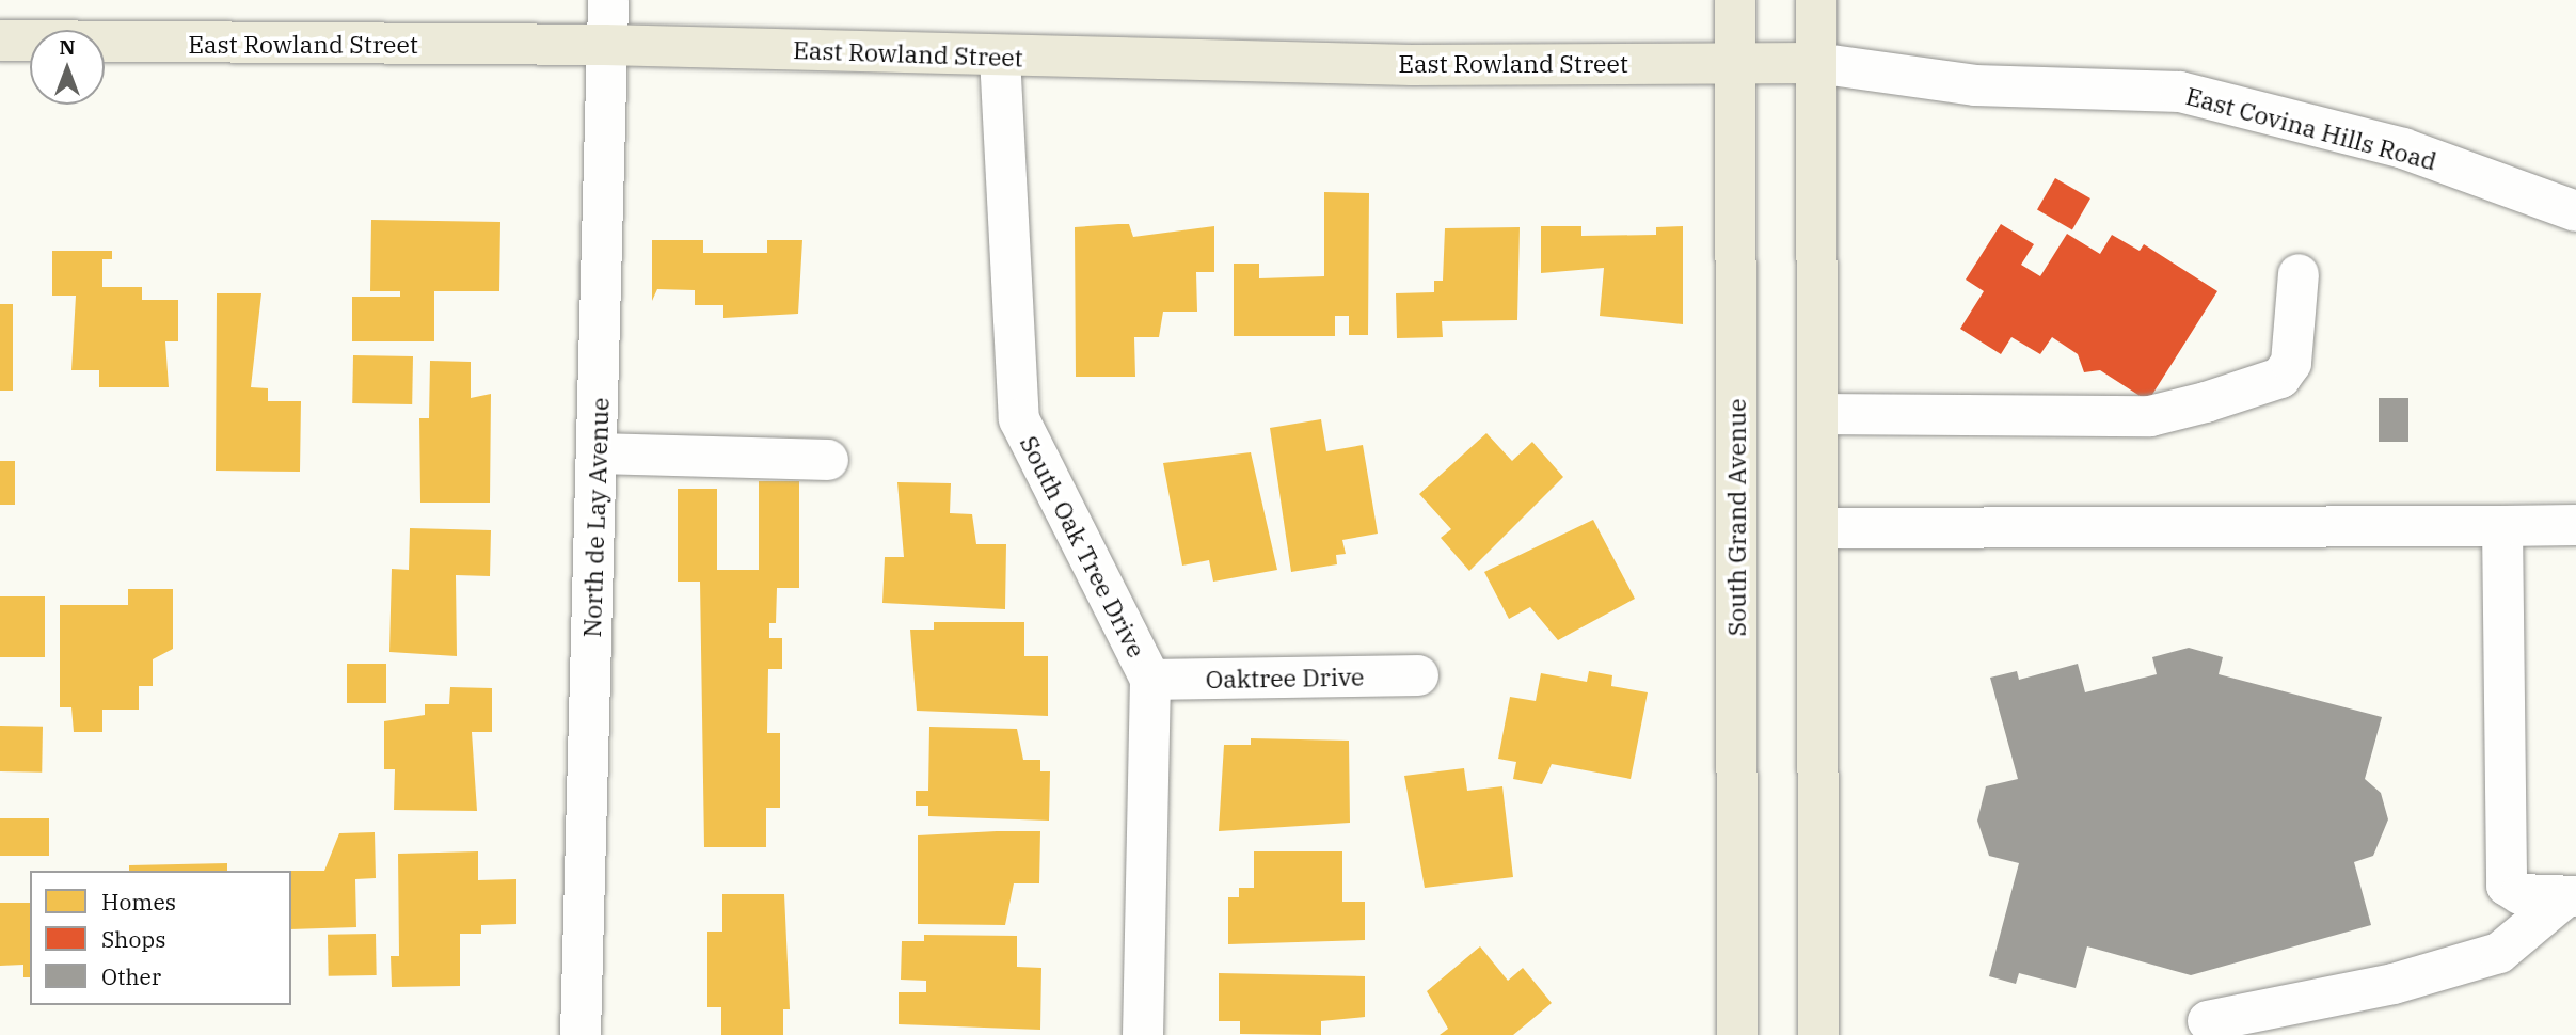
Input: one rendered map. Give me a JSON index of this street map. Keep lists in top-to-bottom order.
{
  "streets": {
    "main road": ["East Rowland Street", "South Grand Avenue"],
    "street": [
      "East Covina Hills Road",
      "North de Lay Avenue",
      "South Oak Tree Drive",
      "Oaktree Drive"
    ]
  },
  "crossings": [
    ["East Rowland Street", "East Covina Hills Road"],
    ["East Rowland Street", "North de Lay Avenue"],
    ["East Rowland Street", "South Grand Avenue"],
    ["East Rowland Street", "South Oak Tree Drive"],
    ["South Oak Tree Drive", "Oaktree Drive"]
  ],
  "legend": ["Homes", "Shops", "Other"],
  "north": "top"
}
